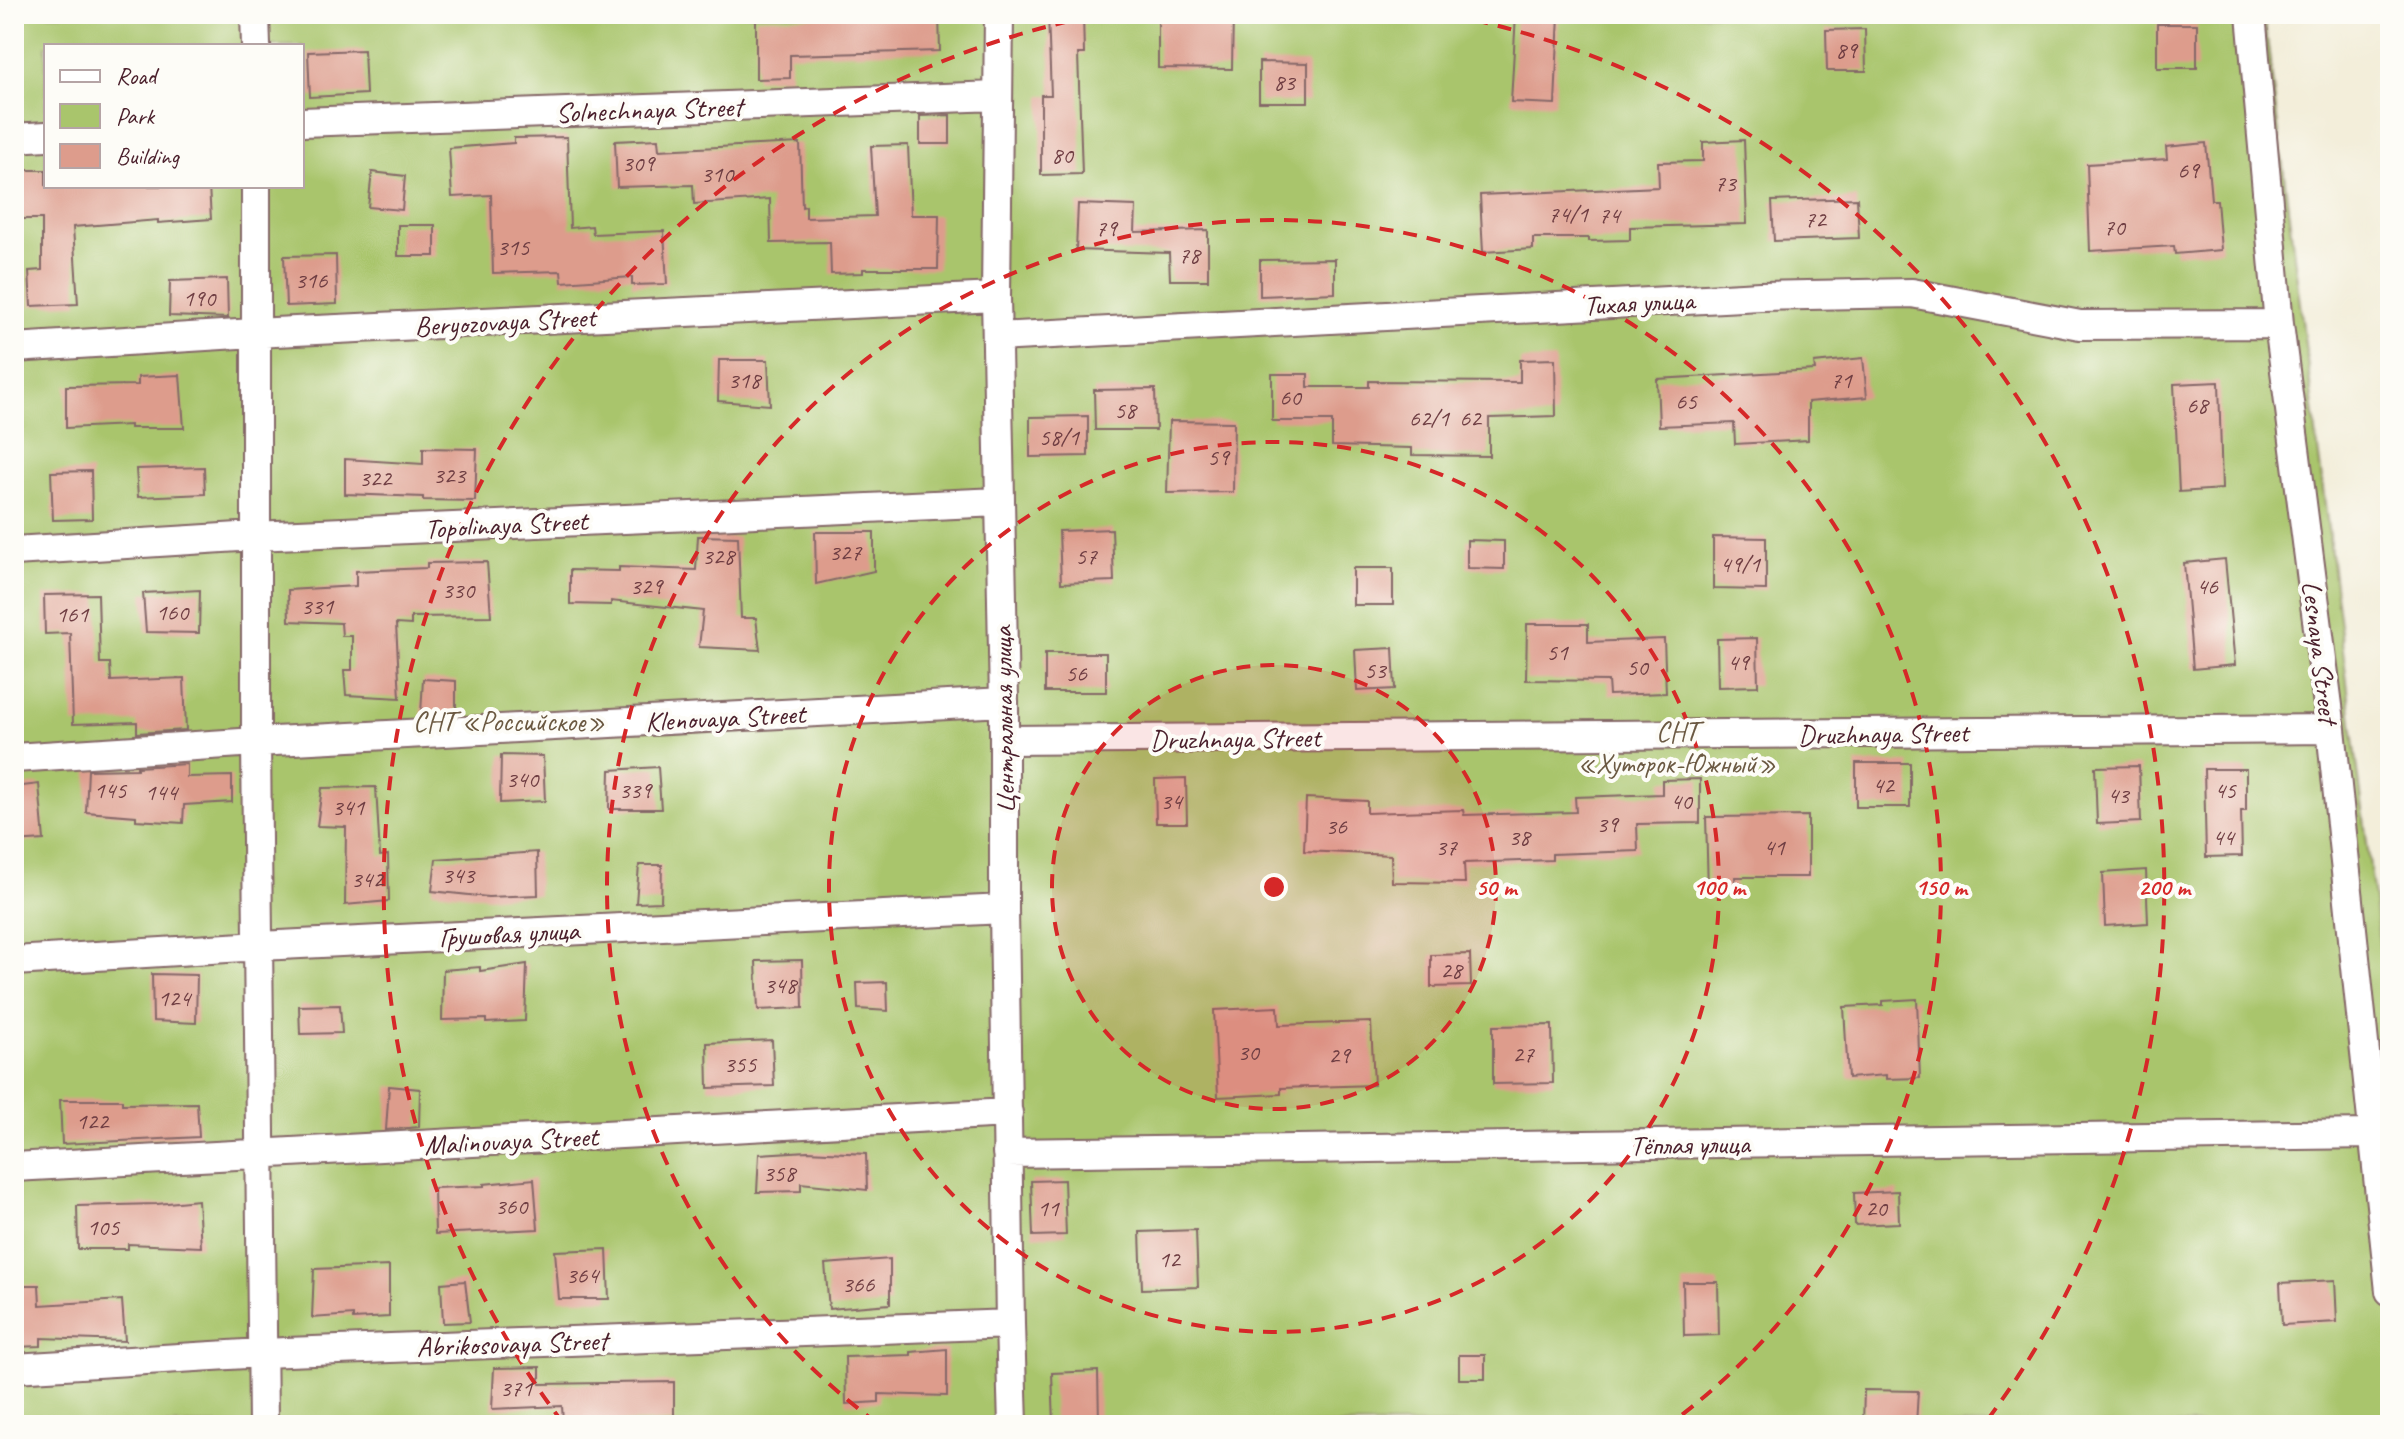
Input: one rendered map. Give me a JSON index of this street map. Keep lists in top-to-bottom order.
{
  "streets": {
    "street": [
      "Solnechnaya Street",
      "Тихая улица",
      "Beryozovaya Street",
      "Topolinaya Street",
      "Lesnaya Street",
      "Klenovaya Street",
      "Центральная улица",
      "Druzhnaya Street",
      "Грушовая улица",
      "Malinovaya Street",
      "Тёплая улица",
      "Abrikosovaya Street"
    ]
  },
  "crossings": [
    ["Solnechnaya Street", "Центральная улица"],
    ["Тихая улица", "Lesnaya Street"],
    ["Тихая улица", "Центральная улица"],
    ["Beryozovaya Street", "Центральная улица"],
    ["Topolinaya Street", "Центральная улица"],
    ["Lesnaya Street", "Druzhnaya Street"],
    ["Lesnaya Street", "Тёплая улица"],
    ["Klenovaya Street", "Центральная улица"],
    ["Центральная улица", "Druzhnaya Street"],
    ["Центральная улица", "Грушовая улица"],
    ["Центральная улица", "Malinovaya Street"],
    ["Центральная улица", "Тёплая улица"],
    ["Центральная улица", "Abrikosovaya Street"]
  ],
  "parks": ["СНТ «Российское»", "СНТ «Хуторок-Южный»"],
  "house_numbers": [
    "89",
    "83",
    "80",
    "309",
    "69",
    "310",
    "73",
    "74/1",
    "74",
    "72",
    "70",
    "79",
    "315",
    "78",
    "316",
    "190",
    "318",
    "71",
    "60",
    "65",
    "68",
    "58",
    "62/1",
    "62",
    "58/1",
    "59",
    "323",
    "322",
    "327",
    "328",
    "57",
    "49/1",
    "329",
    "46",
    "330",
    "331",
    "160",
    "161",
    "51",
    "49",
    "50",
    "53",
    "56",
    "340",
    "42",
    "145",
    "339",
    "45",
    "144",
    "43",
    "34",
    "40",
    "341",
    "39",
    "36",
    "38",
    "44",
    "37",
    "41",
    "343",
    "342",
    "28",
    "348",
    "124",
    "30",
    "27",
    "29",
    "355",
    "122",
    "358",
    "360",
    "11",
    "20",
    "105",
    "12",
    "364",
    "366",
    "371"
  ],
  "legend": ["Road", "Park", "Building"],
  "rings": [
    "50 m",
    "100 m",
    "150 m",
    "200 m"
  ]
}
